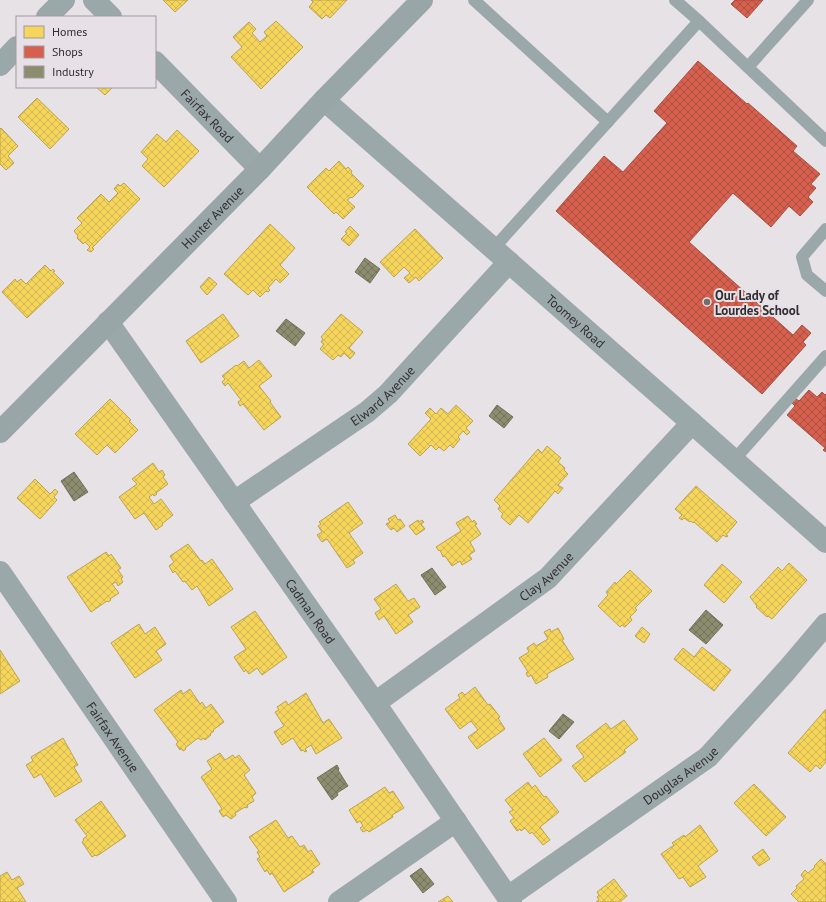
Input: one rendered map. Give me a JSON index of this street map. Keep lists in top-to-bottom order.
{
  "streets": {
    "street": [
      "Fairfax Road",
      "Hunter Avenue",
      "Toomey Road",
      "Elward Avenue",
      "Clay Avenue",
      "Cadman Road",
      "Fairfax Avenue",
      "Douglas Avenue"
    ]
  },
  "crossings": [
    ["Fairfax Road", "Hunter Avenue"],
    ["Hunter Avenue", "Toomey Road"],
    ["Hunter Avenue", "Cadman Road"],
    ["Toomey Road", "Elward Avenue"],
    ["Toomey Road", "Clay Avenue"],
    ["Elward Avenue", "Cadman Road"],
    ["Clay Avenue", "Cadman Road"],
    ["Cadman Road", "Douglas Avenue"]
  ],
  "places": ["Our Lady of Lourdes School"],
  "legend": ["Homes", "Shops", "Industry"]
}
